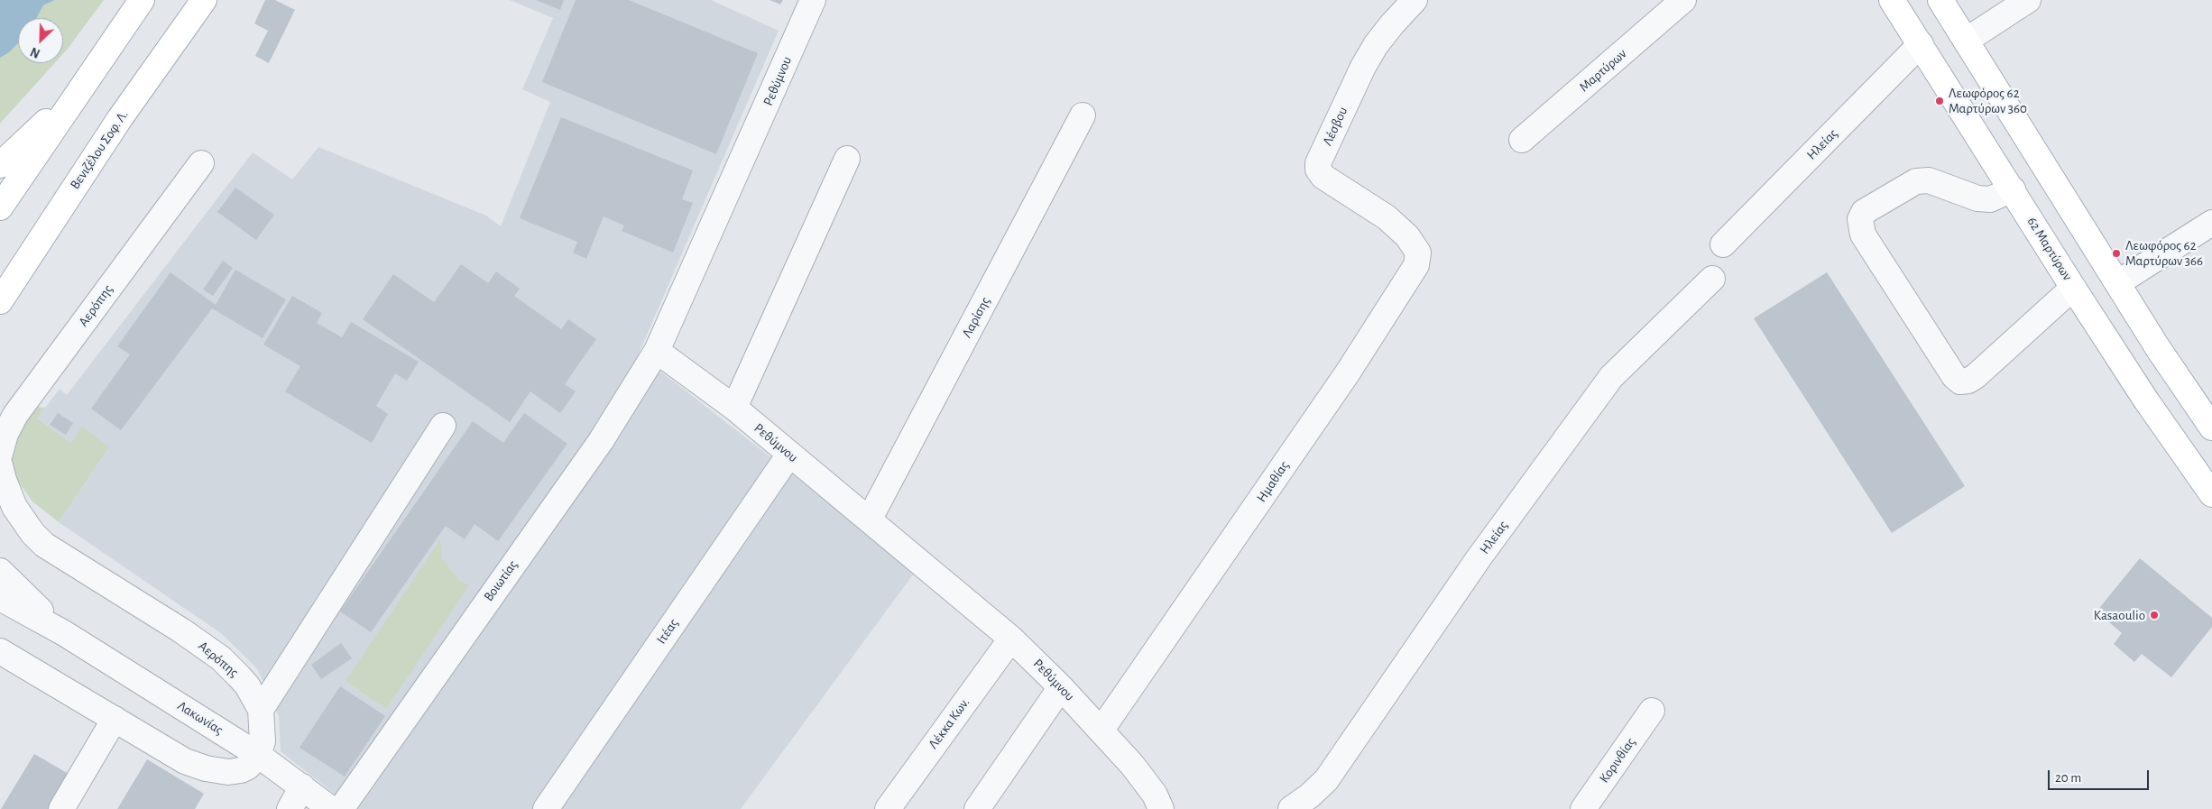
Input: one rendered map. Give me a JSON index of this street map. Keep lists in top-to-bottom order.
{
  "streets": {
    "main road": ["Βενιζέλου Σοφ. Λ.", "62 Μαρτύρων"],
    "street": [
      "Μαρτύρων",
      "Ρεθύμνου",
      "Λέσβου",
      "Ηλείας",
      "Αερόπης",
      "Λαρίσης",
      "Ημαθίας",
      "Βοιωτίας",
      "Ιτέας",
      "Λακωνίας",
      "Λέκκα Κων.",
      "Κορινθίας"
    ]
  },
  "crossings": [
    ["Ρεθύμνου", "Λαρίσης"],
    ["Ρεθύμνου", "Ημαθίας"],
    ["Ρεθύμνου", "Βοιωτίας"],
    ["Ρεθύμνου", "Ιτέας"],
    ["Ρεθύμνου", "Λέκκα Κων."],
    ["Λέσβου", "Ημαθίας"],
    ["Ηλείας", "62 Μαρτύρων"],
    ["Αερόπης", "Λακωνίας"]
  ],
  "places": ["Λεωφόρος 62 Μαρτύρων 360", "Λεωφόρος 62 Μαρτύρων 366", "Kasaoulio"],
  "scale_bar": "20 m",
  "north": "bottom left"
}
